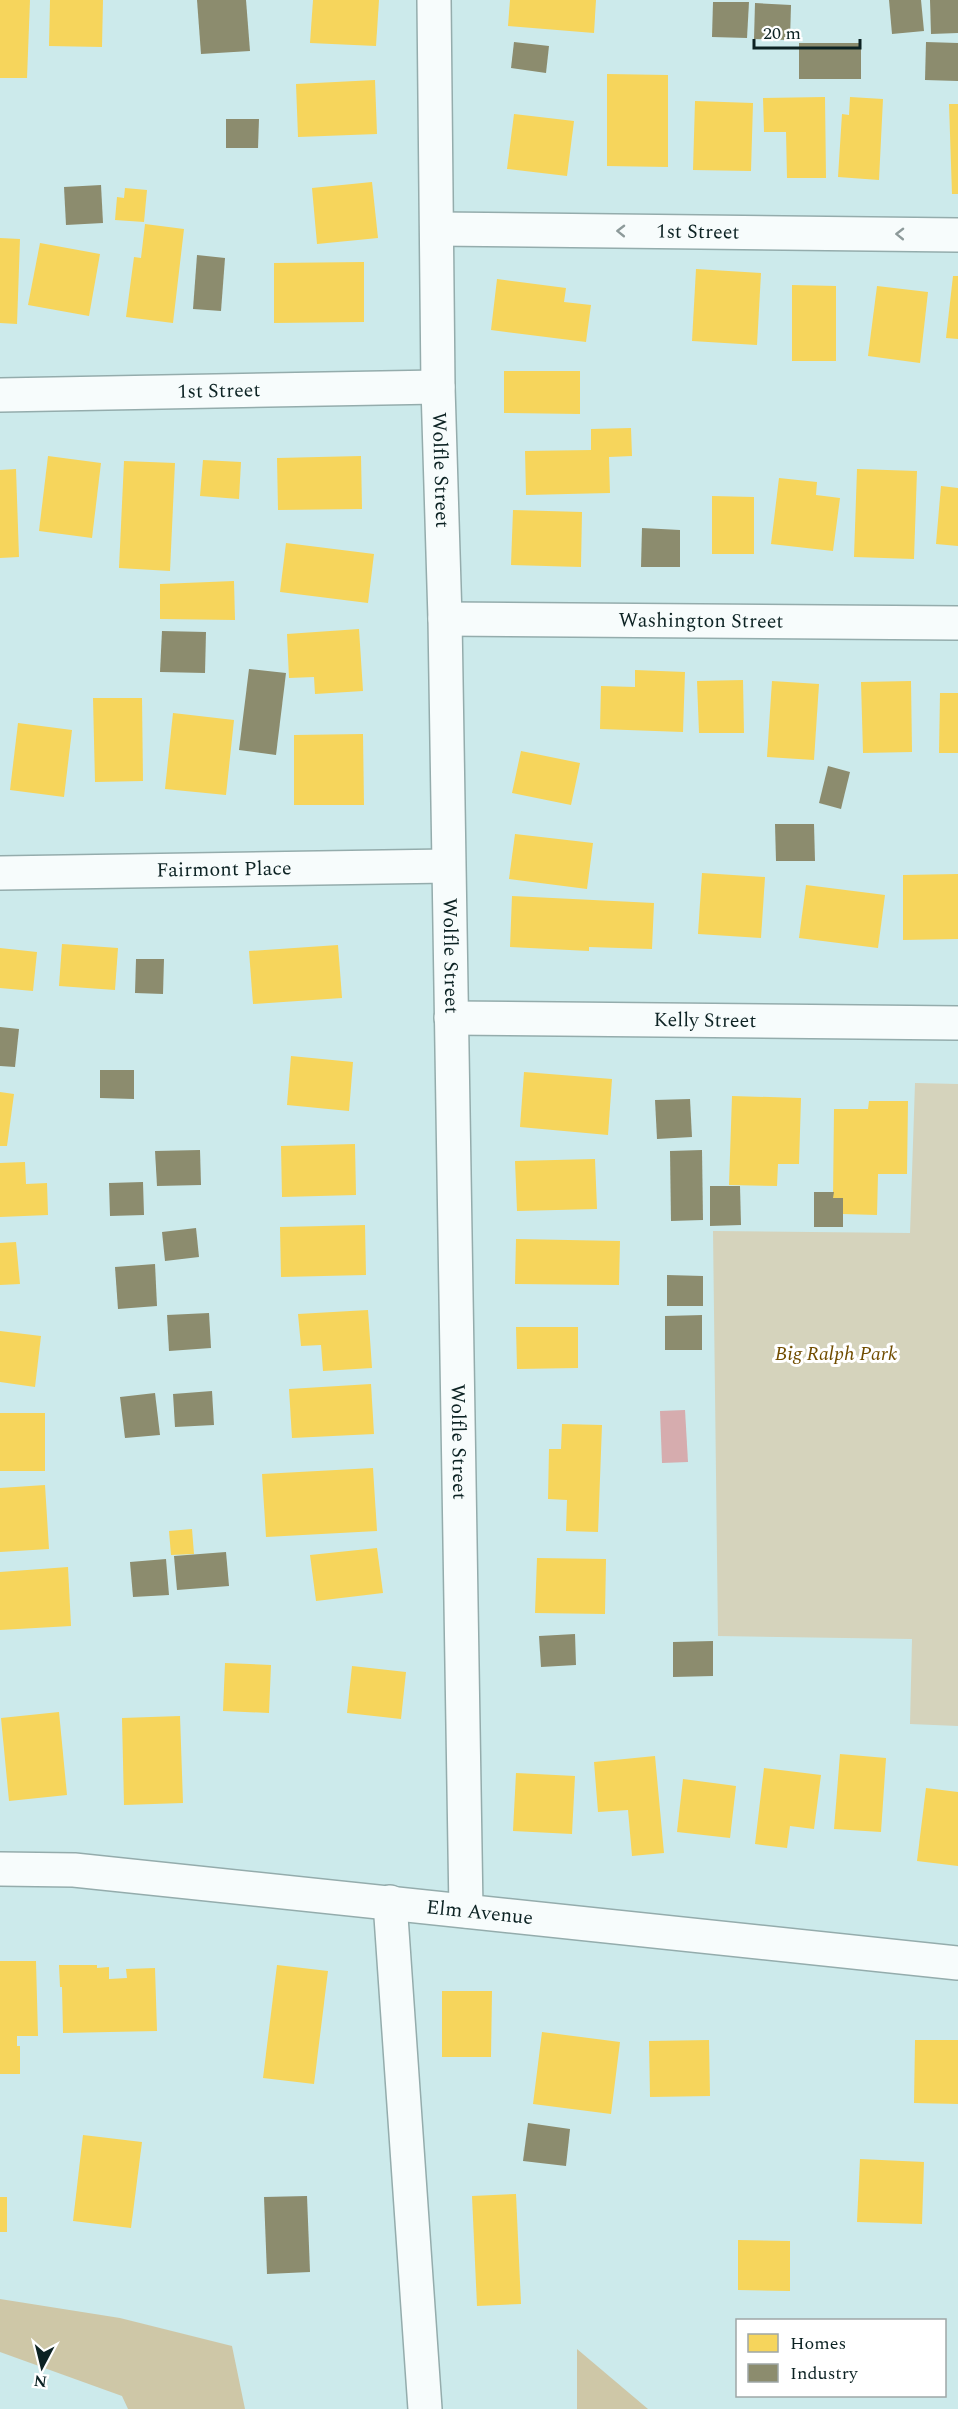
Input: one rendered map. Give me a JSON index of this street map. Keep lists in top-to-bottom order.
{
  "streets": {
    "street": [
      "1st Street",
      "Wolfle Street",
      "Washington Street",
      "Fairmont Place",
      "Kelly Street",
      "Elm Avenue"
    ]
  },
  "crossings": [
    ["1st Street", "Wolfle Street"],
    ["Wolfle Street", "Washington Street"],
    ["Wolfle Street", "Fairmont Place"],
    ["Wolfle Street", "Kelly Street"],
    ["Wolfle Street", "Elm Avenue"]
  ],
  "one_way": ["1st Street"],
  "parks": ["Big Ralph Park"],
  "legend": ["Homes", "Industry"],
  "scale_bar": "20 m",
  "north": "bottom"
}
